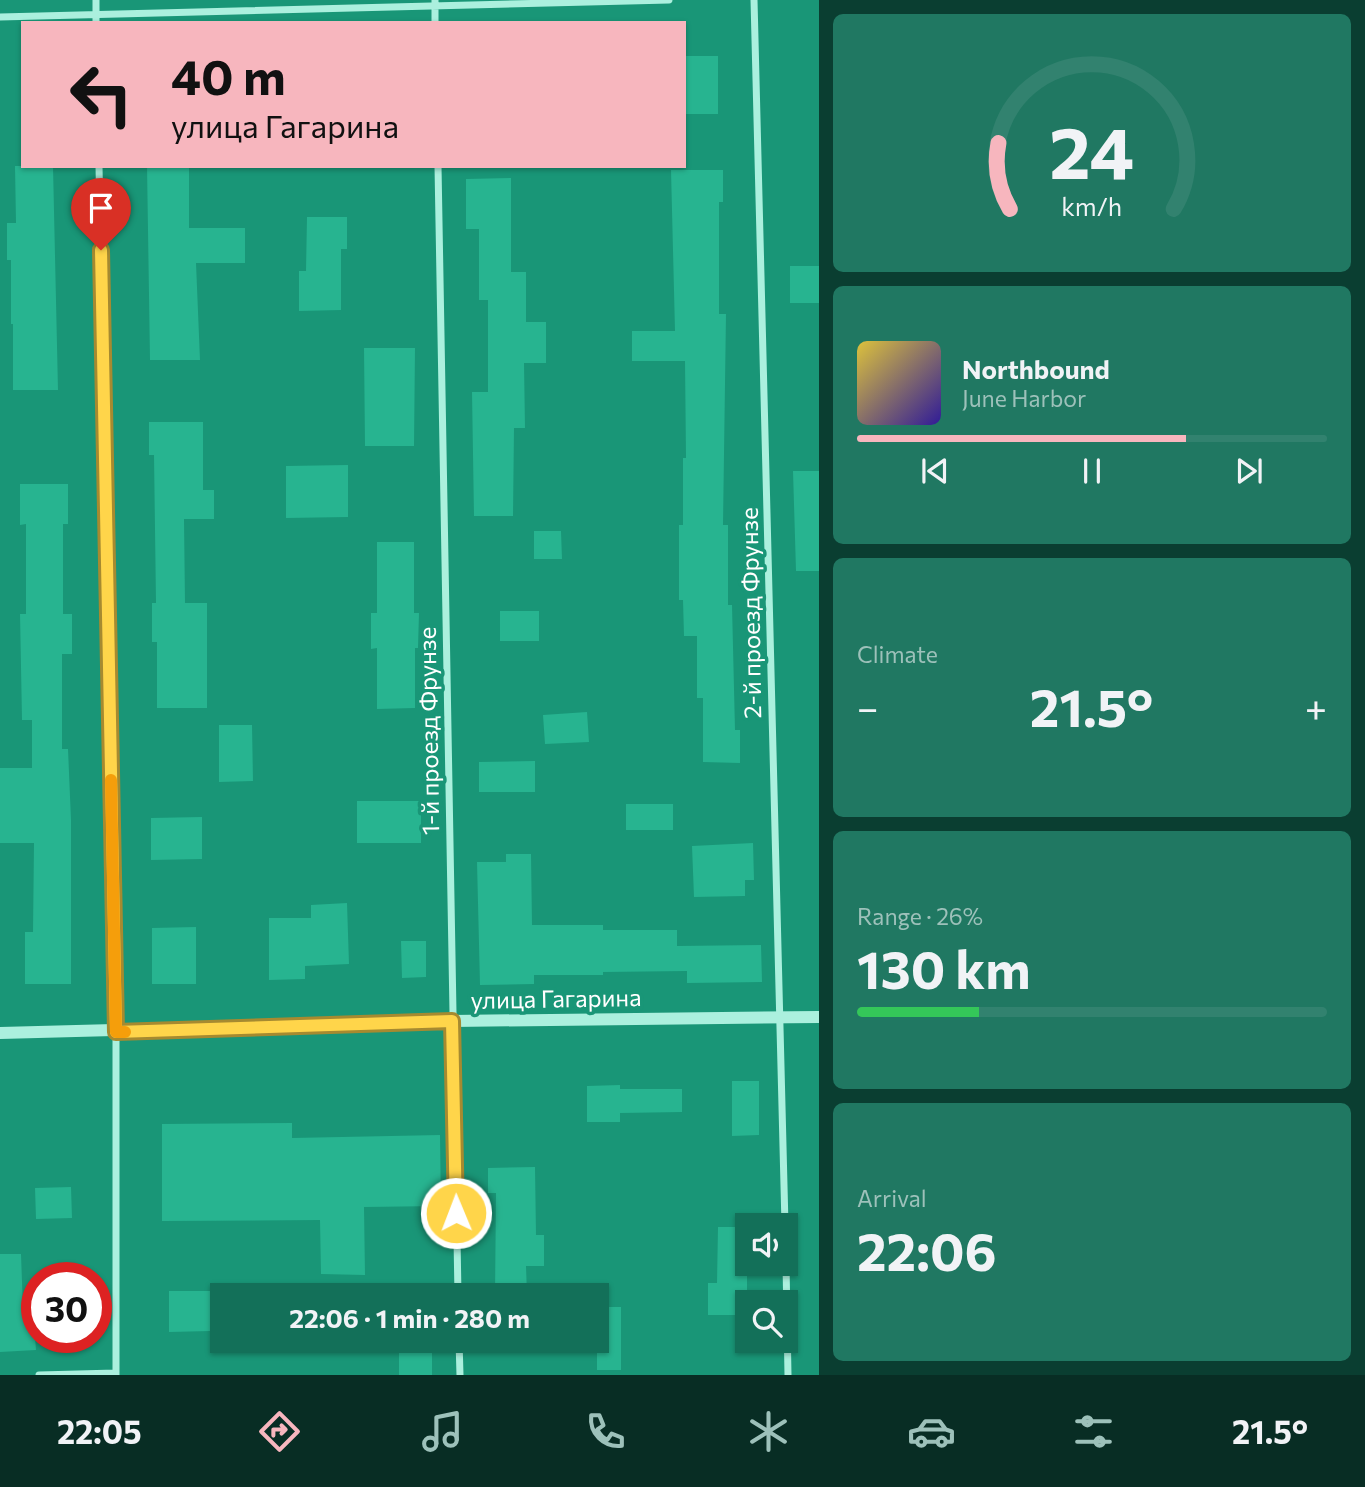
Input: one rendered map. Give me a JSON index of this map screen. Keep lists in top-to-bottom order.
{
  "streets": {
    "street": ["2-й проезд Фрунзе", "1-й проезд Фрунзе", "улица Гагарина"]
  },
  "crossings": [
    ["2-й проезд Фрунзе", "улица Гагарина"],
    ["1-й проезд Фрунзе", "улица Гагарина"]
  ],
  "page": {
    "turn": ["40 m", "улица Гагарина"],
    "song": ["Northbound", "June Harbor"],
    "tile": [
      "Climate",
      ["Range · 26%", "130 km"],
      ["Arrival", "22:06"]
    ],
    "heat": ["−", "21.5°", "+"],
    "limit": "30",
    "trip": "22:06 · 1 min · 280 m",
    "tabs": ["22:05", "21.5°"],
    "gauge": ["24", "km/h"]
  }
}
